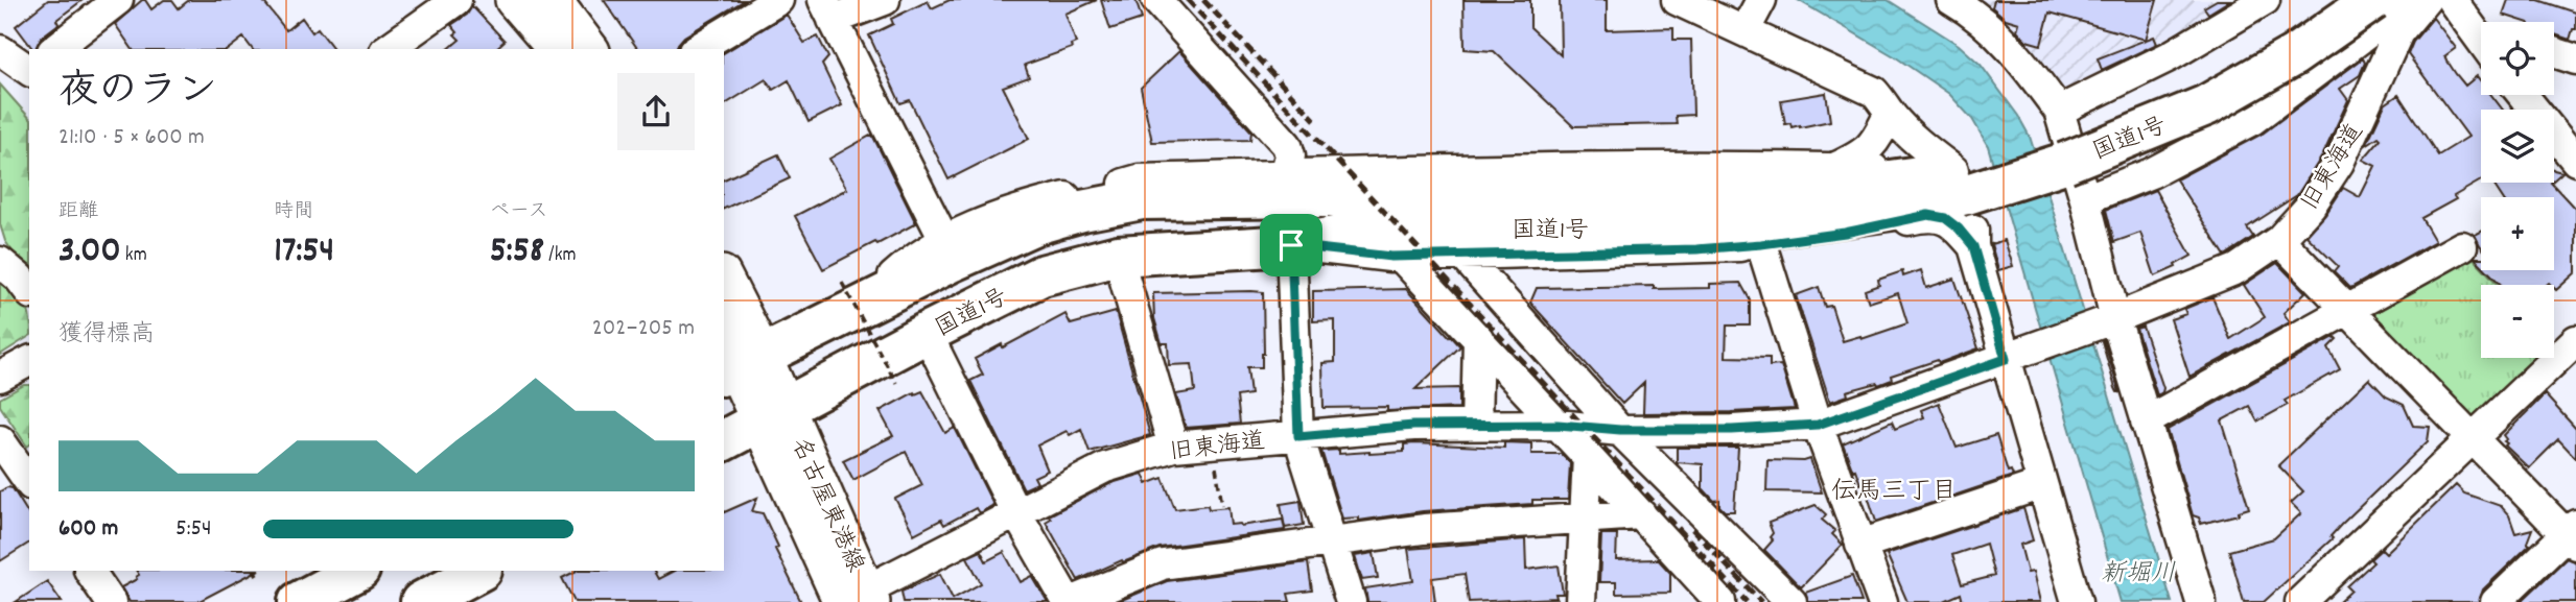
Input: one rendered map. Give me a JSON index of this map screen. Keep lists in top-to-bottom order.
{
  "streets": {
    "highway": ["国道1号"],
    "main road": ["名古屋東港線"],
    "street": ["旧東海道"]
  },
  "crossings": [
    ["国道1号", "名古屋東港線"],
    ["旧東海道", "名古屋東港線"]
  ],
  "districts": ["伝馬三丁目"],
  "water": ["新堀川"],
  "page": {
    "map_buttons": ["+", "−"],
    "heading": ["夜のラン", "21:10 · 5 × 600 m"],
    "stats": [
      ["距離", "3.00 km"],
      ["時間", "17:54"],
      ["ペース", "5:58 /km"]
    ],
    "chart": ["獲得標高", "202–205 m"],
    "list": [
      {
        "name": "600 m",
        "note": "5:54"
      }
    ]
  }
}
